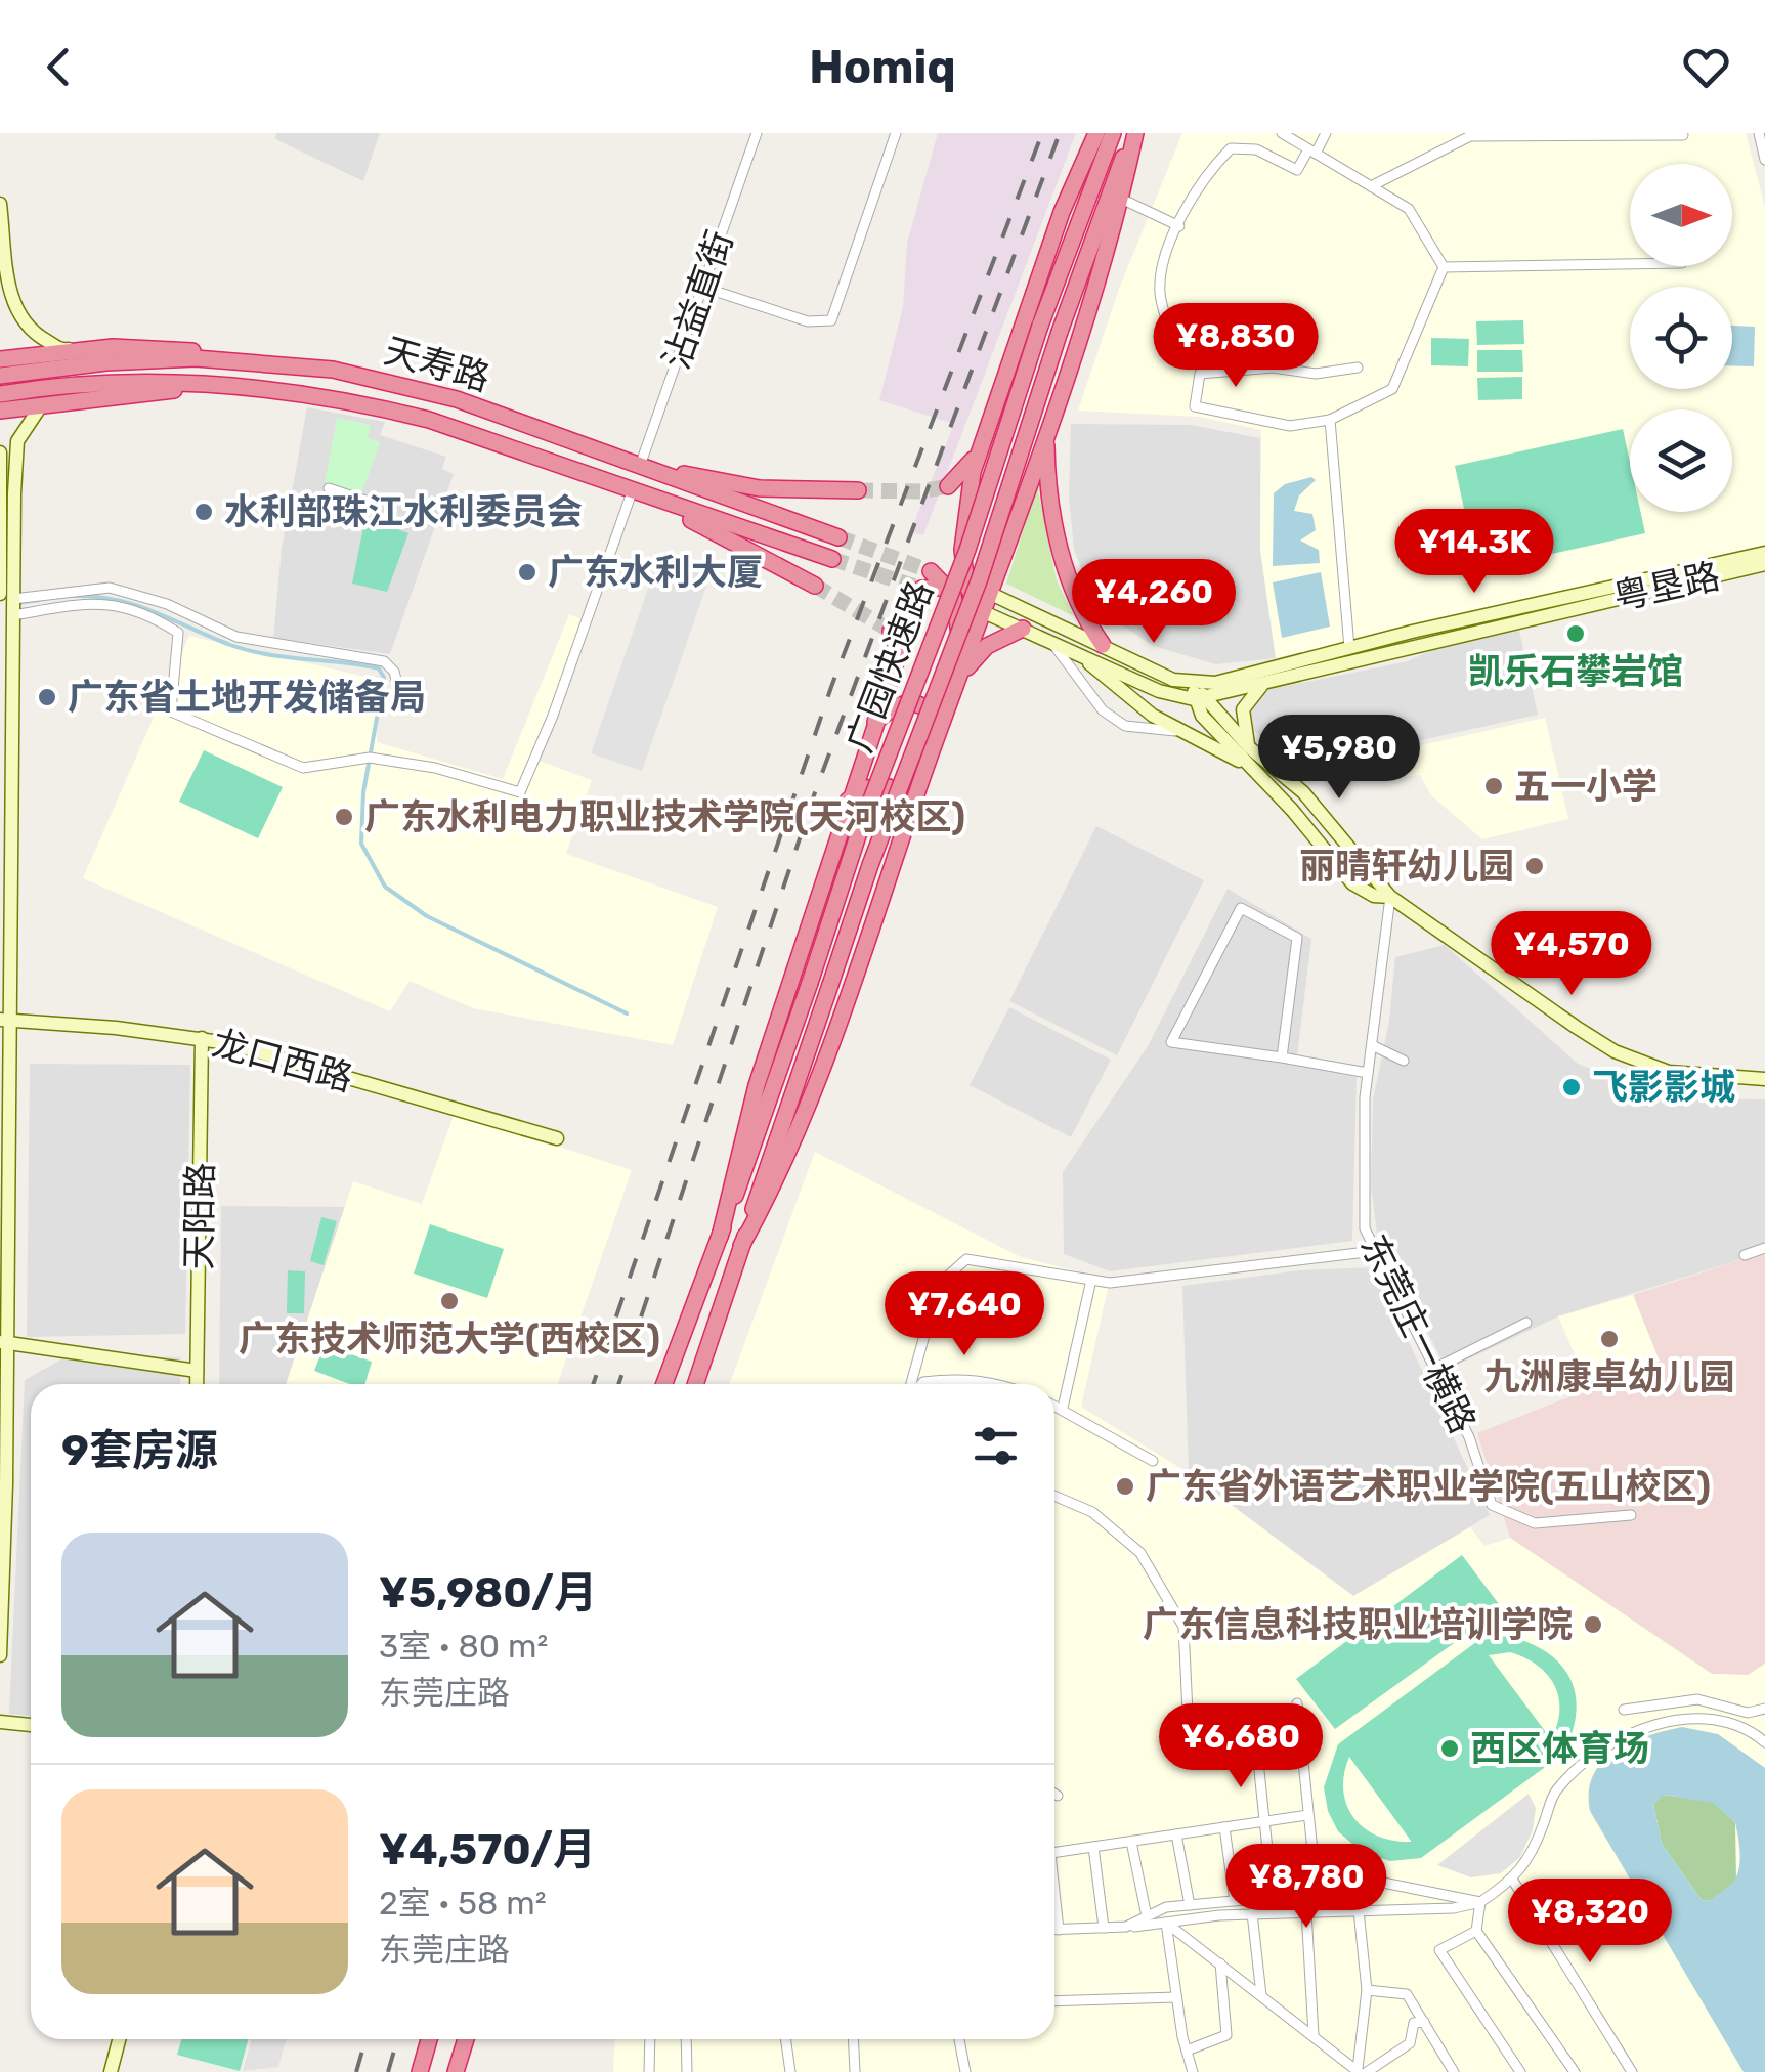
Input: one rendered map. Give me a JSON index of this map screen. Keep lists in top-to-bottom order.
{
  "streets": {
    "highway": ["天寿路", "广园快速路"],
    "street": [
      "沾益直街",
      "粤垦路",
      "龙口西路",
      "天阳路",
      "东莞庄一横路"
    ]
  },
  "crossings": [
    ["沾益直街", "天寿路"],
    ["龙口西路", "天阳路"]
  ],
  "places": [
    "水利部珠江水利委员会",
    "广东水利大厦",
    "凯乐石攀岩馆",
    "广东省土地开发储备局",
    "五一小学",
    "广东水利电力职业技术学院(天河校区)",
    "丽晴轩幼儿园",
    "飞影影城",
    "广东技术师范大学(西校区)",
    "九洲康卓幼儿园",
    "广东省外语艺术职业学院(五山校区)",
    "广东信息科技职业培训学院",
    "西区体育场"
  ],
  "north": "right",
  "page": {
    "header": "Homiq",
    "price": [
      "¥8,830",
      "¥14.3K",
      "¥4,260",
      "¥5,980",
      "¥4,570",
      "¥7,640",
      "¥6,680",
      "¥8,780",
      "¥8,320"
    ],
    "heading": "9套房源",
    "list": [
      {
        "name": "¥5,980/月",
        "note": "3室 · 80 m² · 东莞庄路"
      },
      {
        "name": "¥4,570/月",
        "note": "2室 · 58 m² · 东莞庄路"
      }
    ]
  }
}
